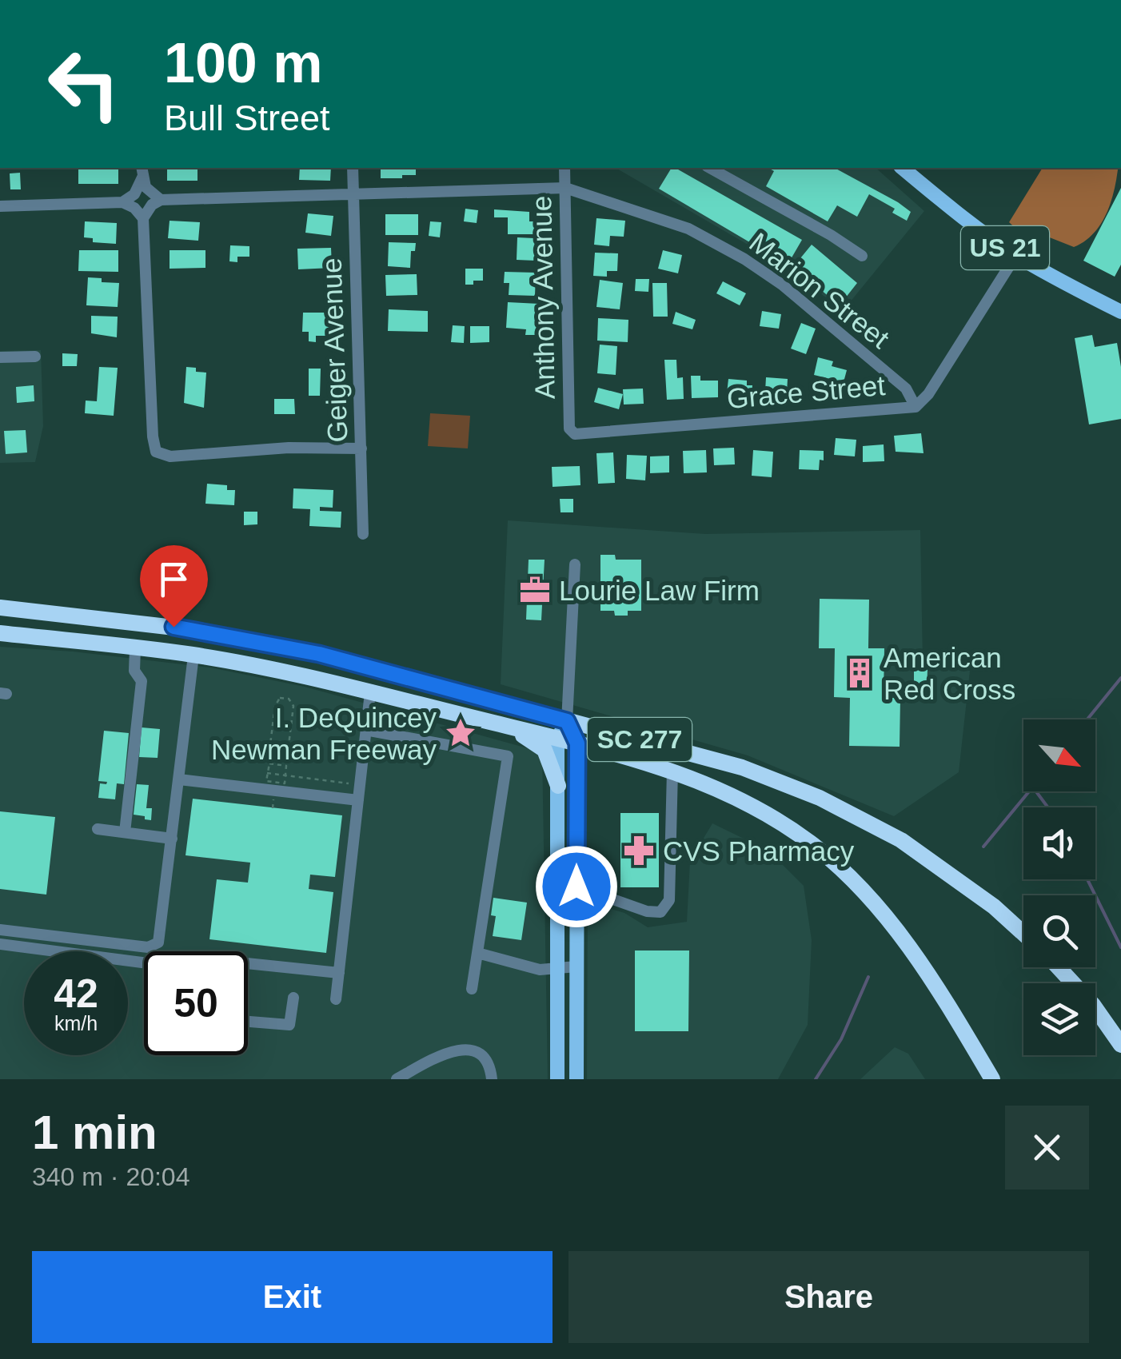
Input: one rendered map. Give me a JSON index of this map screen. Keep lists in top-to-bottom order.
{
  "streets": {
    "highway": ["SC 277"],
    "main road": ["US 21"],
    "street": [
      "Marion Street",
      "Anthony Avenue",
      "Geiger Avenue",
      "Grace Street"
    ]
  },
  "crossings": [
    ["US 21", "Grace Street"],
    ["Marion Street", "Anthony Avenue"],
    ["Marion Street", "Geiger Avenue"],
    ["Marion Street", "Grace Street"],
    ["Anthony Avenue", "Grace Street"]
  ],
  "places": {
    "office": ["Lourie Law Firm"],
    "building": ["American Red Cross"],
    "place": ["I. DeQuincey Newman Freeway"],
    "pharmacy": ["CVS Pharmacy"]
  },
  "north": "bottom right",
  "page": {
    "turn": ["100 m", "Bull Street"],
    "speed": "42 km/h",
    "limit": "50",
    "heading": ["1 min", "340 m · 20:04"],
    "buttons": ["Exit", "Share"]
  }
}
